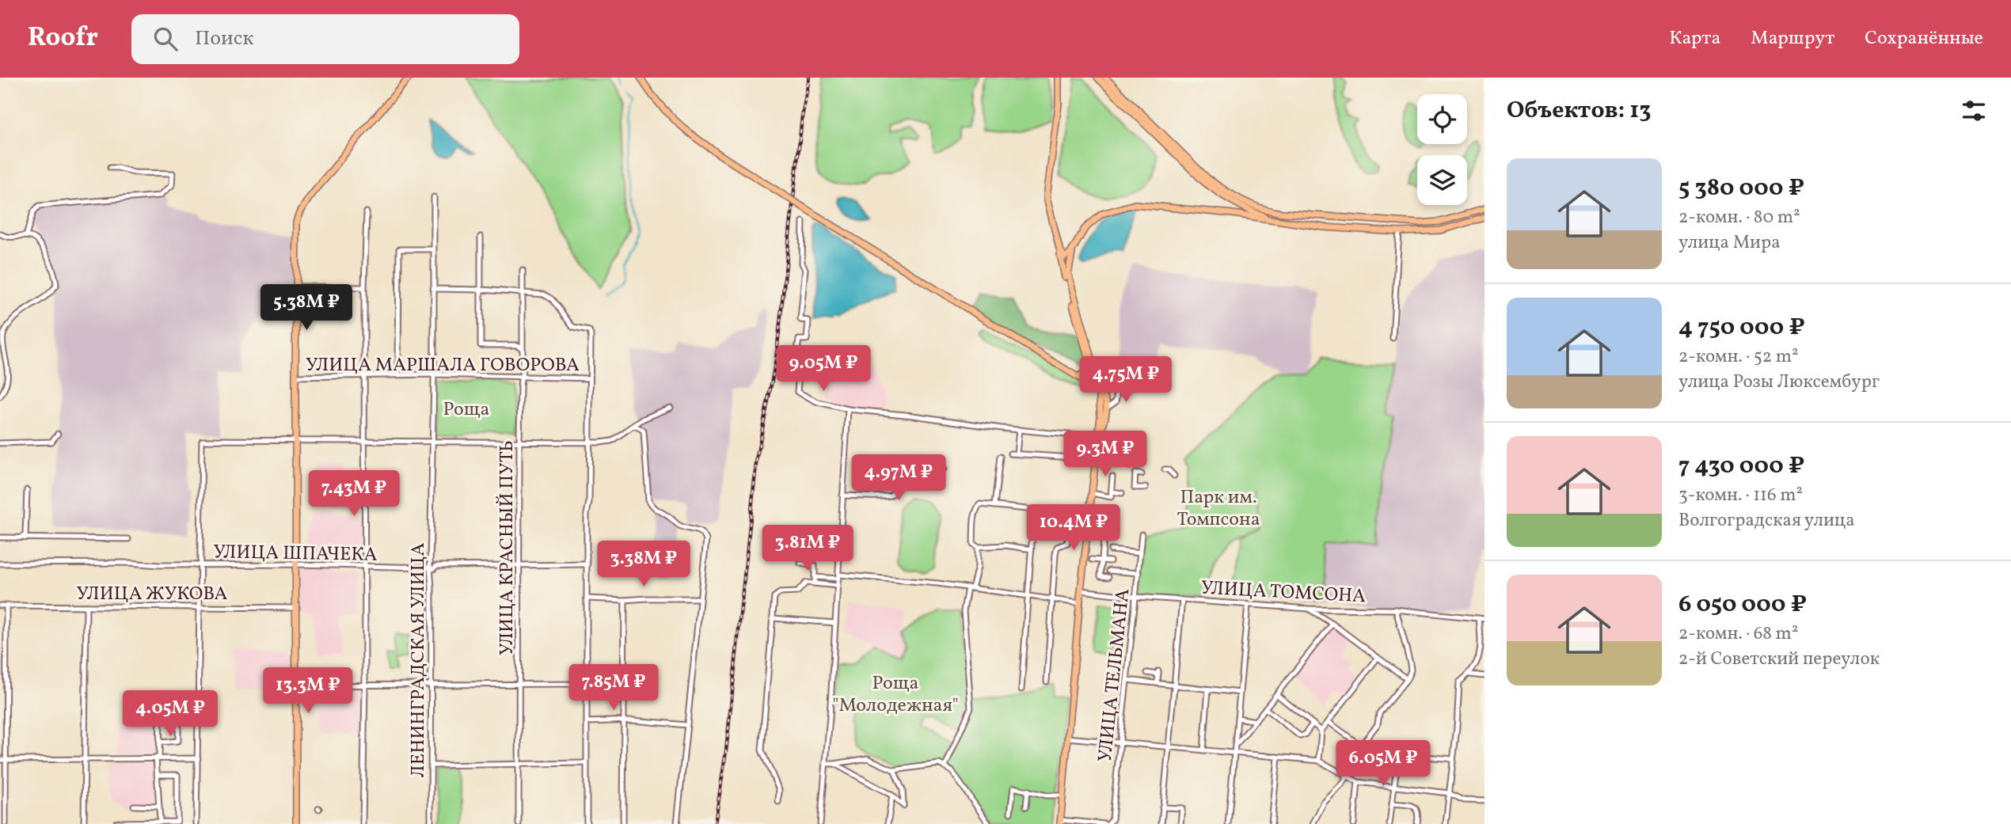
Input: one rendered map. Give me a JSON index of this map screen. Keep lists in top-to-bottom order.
{
  "streets": {
    "street": [
      "УЛИЦА МАРШАЛА ГОВОРОВА",
      "УЛИЦА КРАСНЫЙ ПУТЬ",
      "УЛИЦА ШПАЧЕКА",
      "УЛИЦА ТОМСОНА",
      "УЛИЦА ЖУКОВА",
      "ЛЕНИНГРАДСКАЯ УЛИЦА",
      "УЛИЦА ТЕЛЬМАНА"
    ]
  },
  "crossings": [
    ["УЛИЦА МАРШАЛА ГОВОРОВА", "УЛИЦА КРАСНЫЙ ПУТЬ"],
    ["УЛИЦА МАРШАЛА ГОВОРОВА", "ЛЕНИНГРАДСКАЯ УЛИЦА"],
    ["УЛИЦА КРАСНЫЙ ПУТЬ", "УЛИЦА ШПАЧЕКА"],
    ["УЛИЦА ШПАЧЕКА", "ЛЕНИНГРАДСКАЯ УЛИЦА"],
    ["УЛИЦА ТОМСОНА", "УЛИЦА ТЕЛЬМАНА"]
  ],
  "parks": ["Роща", "Парк им. Томпсона", "Роща \"Молодежная\""],
  "page": {
    "header": "Roofr",
    "search": "Поиск",
    "nav": ["Карта", "Маршрут", "Сохранённые"],
    "heading": "Объектов: 13",
    "list": [
      {
        "name": "5 380 000 ₽",
        "note": "2-комн. · 80 m² · улица Мира"
      },
      {
        "name": "4 750 000 ₽",
        "note": "2-комн. · 52 m² · улица Розы Люксембург"
      },
      {
        "name": "7 430 000 ₽",
        "note": "3-комн. · 116 m² · Волгоградская улица"
      },
      {
        "name": "6 050 000 ₽",
        "note": "2-комн. · 68 m² · 2-й Советский переулок"
      }
    ],
    "price": [
      "5.38M ₽",
      "9.05M ₽",
      "4.75M ₽",
      "9.3M ₽",
      "4.97M ₽",
      "7.43M ₽",
      "10.4M ₽",
      "3.81M ₽",
      "3.38M ₽",
      "7.85M ₽",
      "13.3M ₽",
      "4.05M ₽",
      "6.05M ₽"
    ]
  }
}
